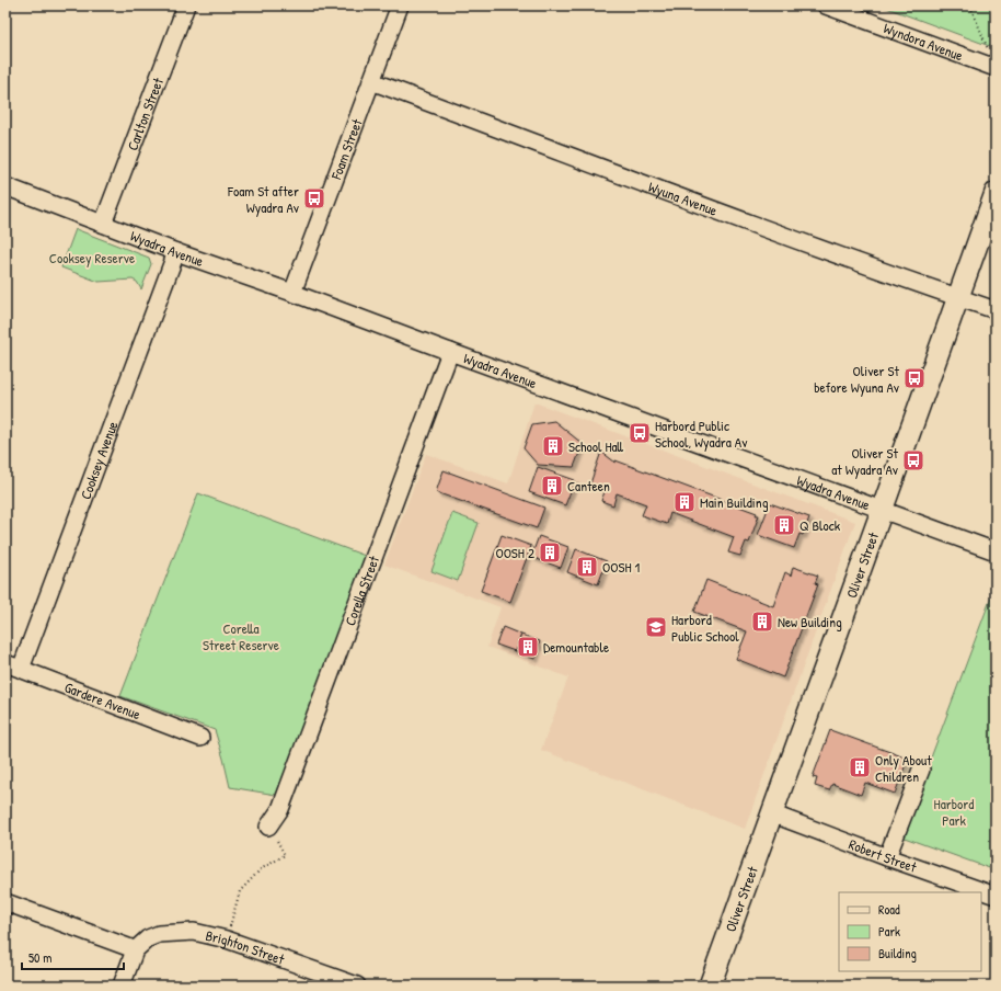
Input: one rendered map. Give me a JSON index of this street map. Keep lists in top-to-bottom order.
{
  "streets": {
    "main road": ["Oliver Street"],
    "street": [
      "Wyndora Avenue",
      "Carlton Street",
      "Foam Street",
      "Wyuna Avenue",
      "Wyadra Avenue",
      "Cooksey Avenue",
      "Corella Street",
      "Gardere Avenue",
      "Robert Street",
      "Brighton Street"
    ]
  },
  "crossings": [
    ["Carlton Street", "Wyadra Avenue"],
    ["Foam Street", "Wyuna Avenue"],
    ["Foam Street", "Wyadra Avenue"],
    ["Wyuna Avenue", "Oliver Street"],
    ["Wyadra Avenue", "Cooksey Avenue"],
    ["Wyadra Avenue", "Oliver Street"],
    ["Wyadra Avenue", "Corella Street"],
    ["Cooksey Avenue", "Gardere Avenue"],
    ["Oliver Street", "Robert Street"]
  ],
  "parks": ["Cooksey Reserve", "Corella Street Reserve", "Harbord Park"],
  "places": {
    "bus stop": [
      "Foam St after Wyadra Av",
      "Oliver St before Wyuna Av",
      "Harbord Public School, Wyadra Av",
      "Oliver St at Wyadra Av"
    ],
    "building": [
      "School Hall",
      "Canteen",
      "Main Building",
      "Q Block",
      "OOSH 2",
      "OOSH 1",
      "New Building",
      "Demountable",
      "Only About Children"
    ],
    "school or university": ["Harbord Public School"]
  },
  "legend": ["Road", "Park", "Building"],
  "scale_bar": "50 m"
}
